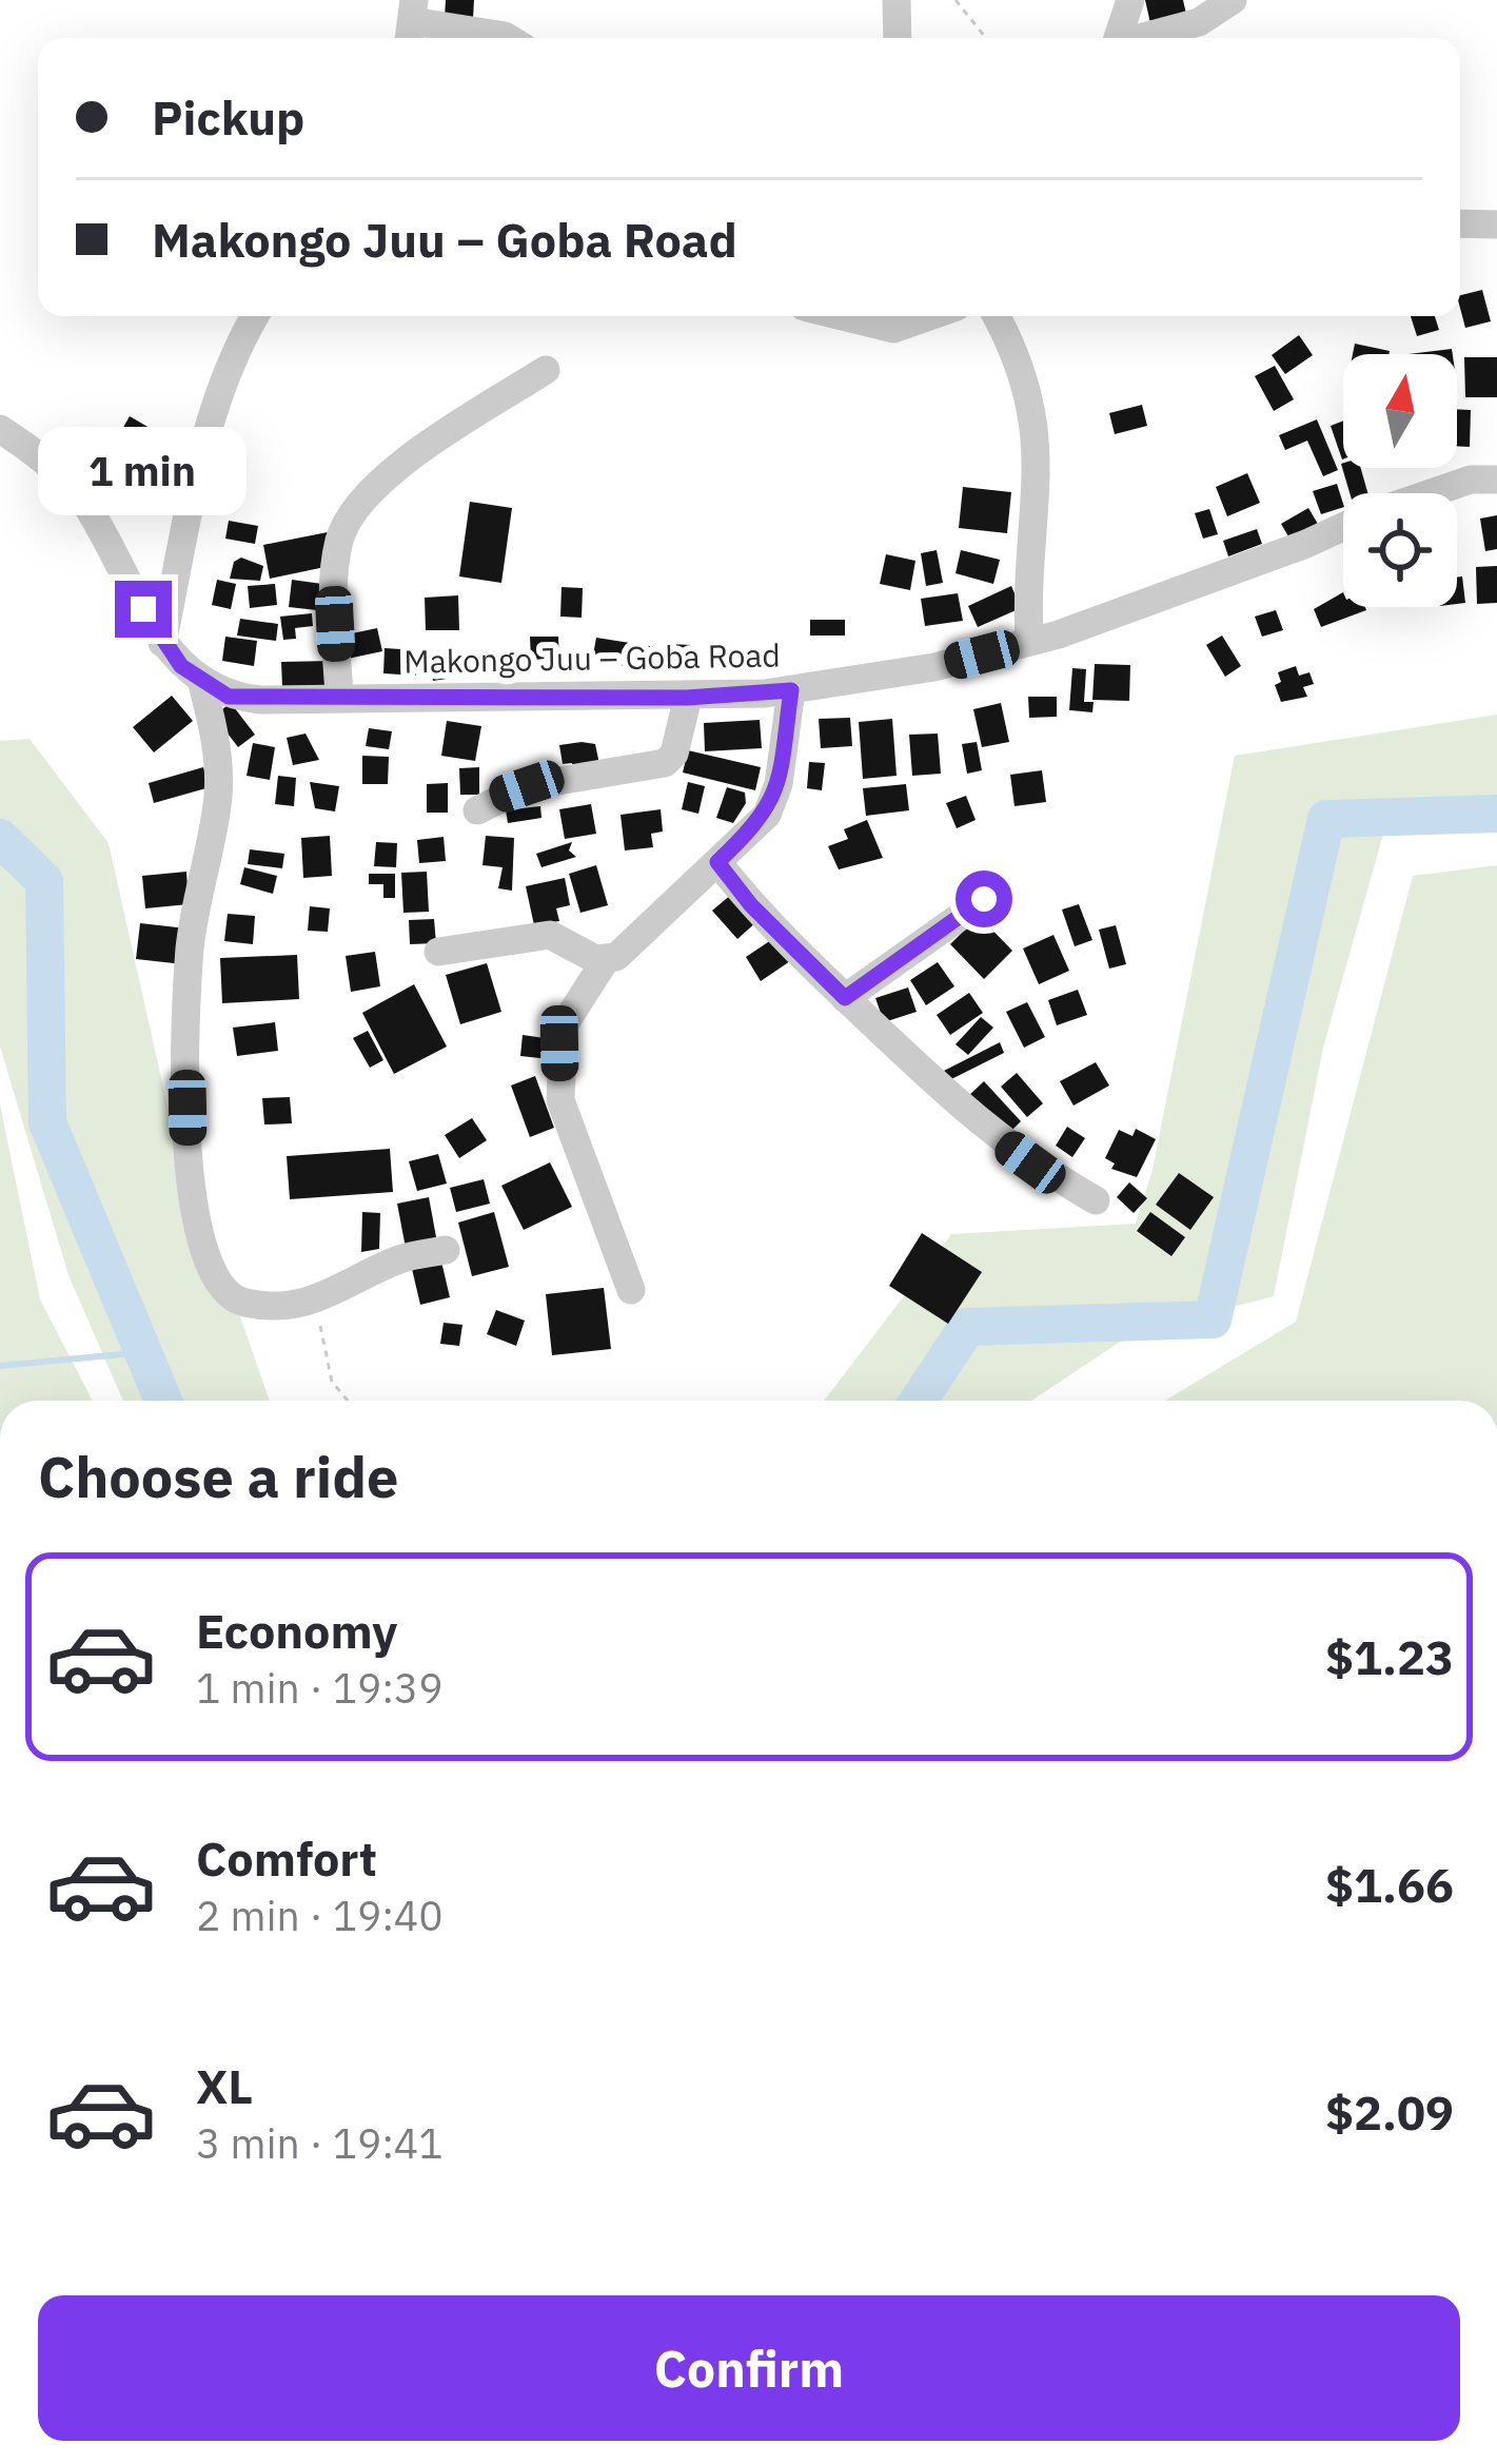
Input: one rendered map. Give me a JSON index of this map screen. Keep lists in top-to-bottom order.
{
  "streets": {
    "street": ["Makongo Juu – Goba Road"]
  },
  "north": "top",
  "page": {
    "banner": ["Pickup", "Makongo Juu – Goba Road"],
    "bubble": "1 min",
    "heading": "Choose a ride",
    "list": [
      {
        "name": "Economy",
        "note": "1 min · 19:39",
        "value": "$1.23"
      },
      {
        "name": "Comfort",
        "note": "2 min · 19:40",
        "value": "$1.66"
      },
      {
        "name": "XL",
        "note": "3 min · 19:41",
        "value": "$2.09"
      }
    ],
    "buttons": "Confirm"
  }
}
